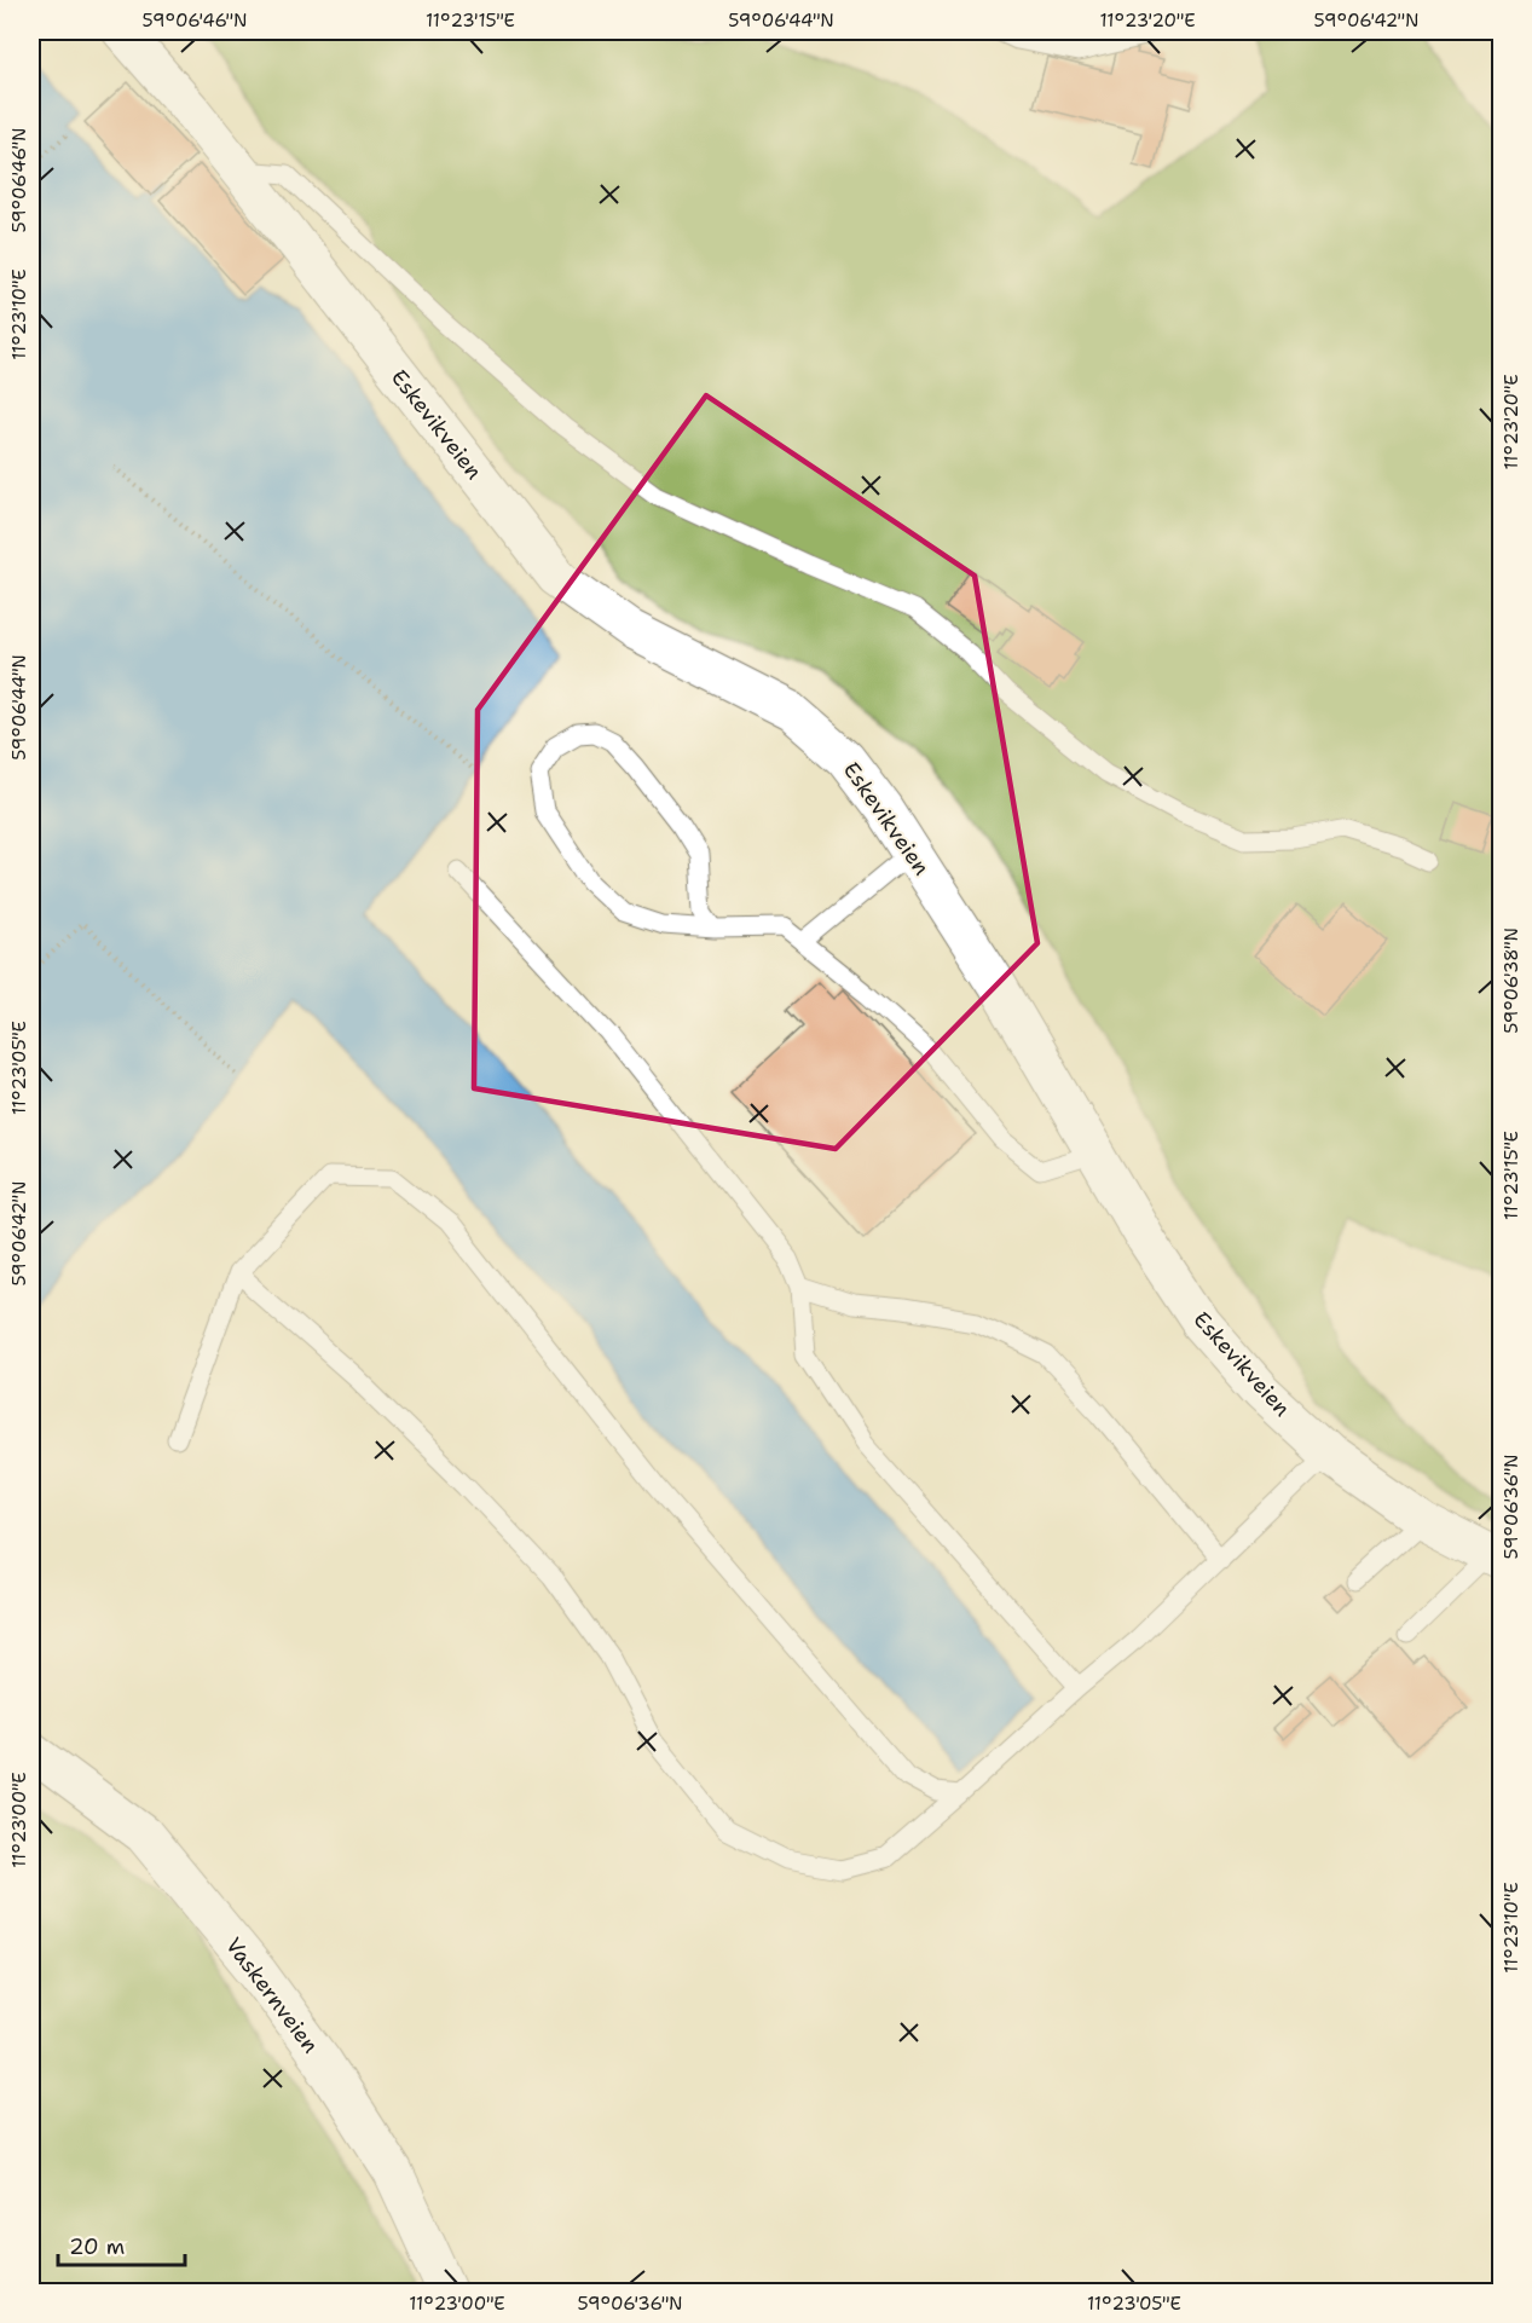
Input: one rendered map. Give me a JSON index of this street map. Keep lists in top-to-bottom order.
{
  "streets": {
    "street": ["Eskevikveien", "Vaskernveien"]
  },
  "scale_bar": "20 m",
  "coordinates": [
    "59°06'46\"N",
    "11°23'15\"E",
    "59°06'44\"N",
    "11°23'20\"E",
    "59°06'42\"N",
    "11°23'10\"E",
    "59°06'38\"N",
    "11°23'05\"E",
    "59°06'36\"N",
    "11°23'00\"E"
  ]
}
